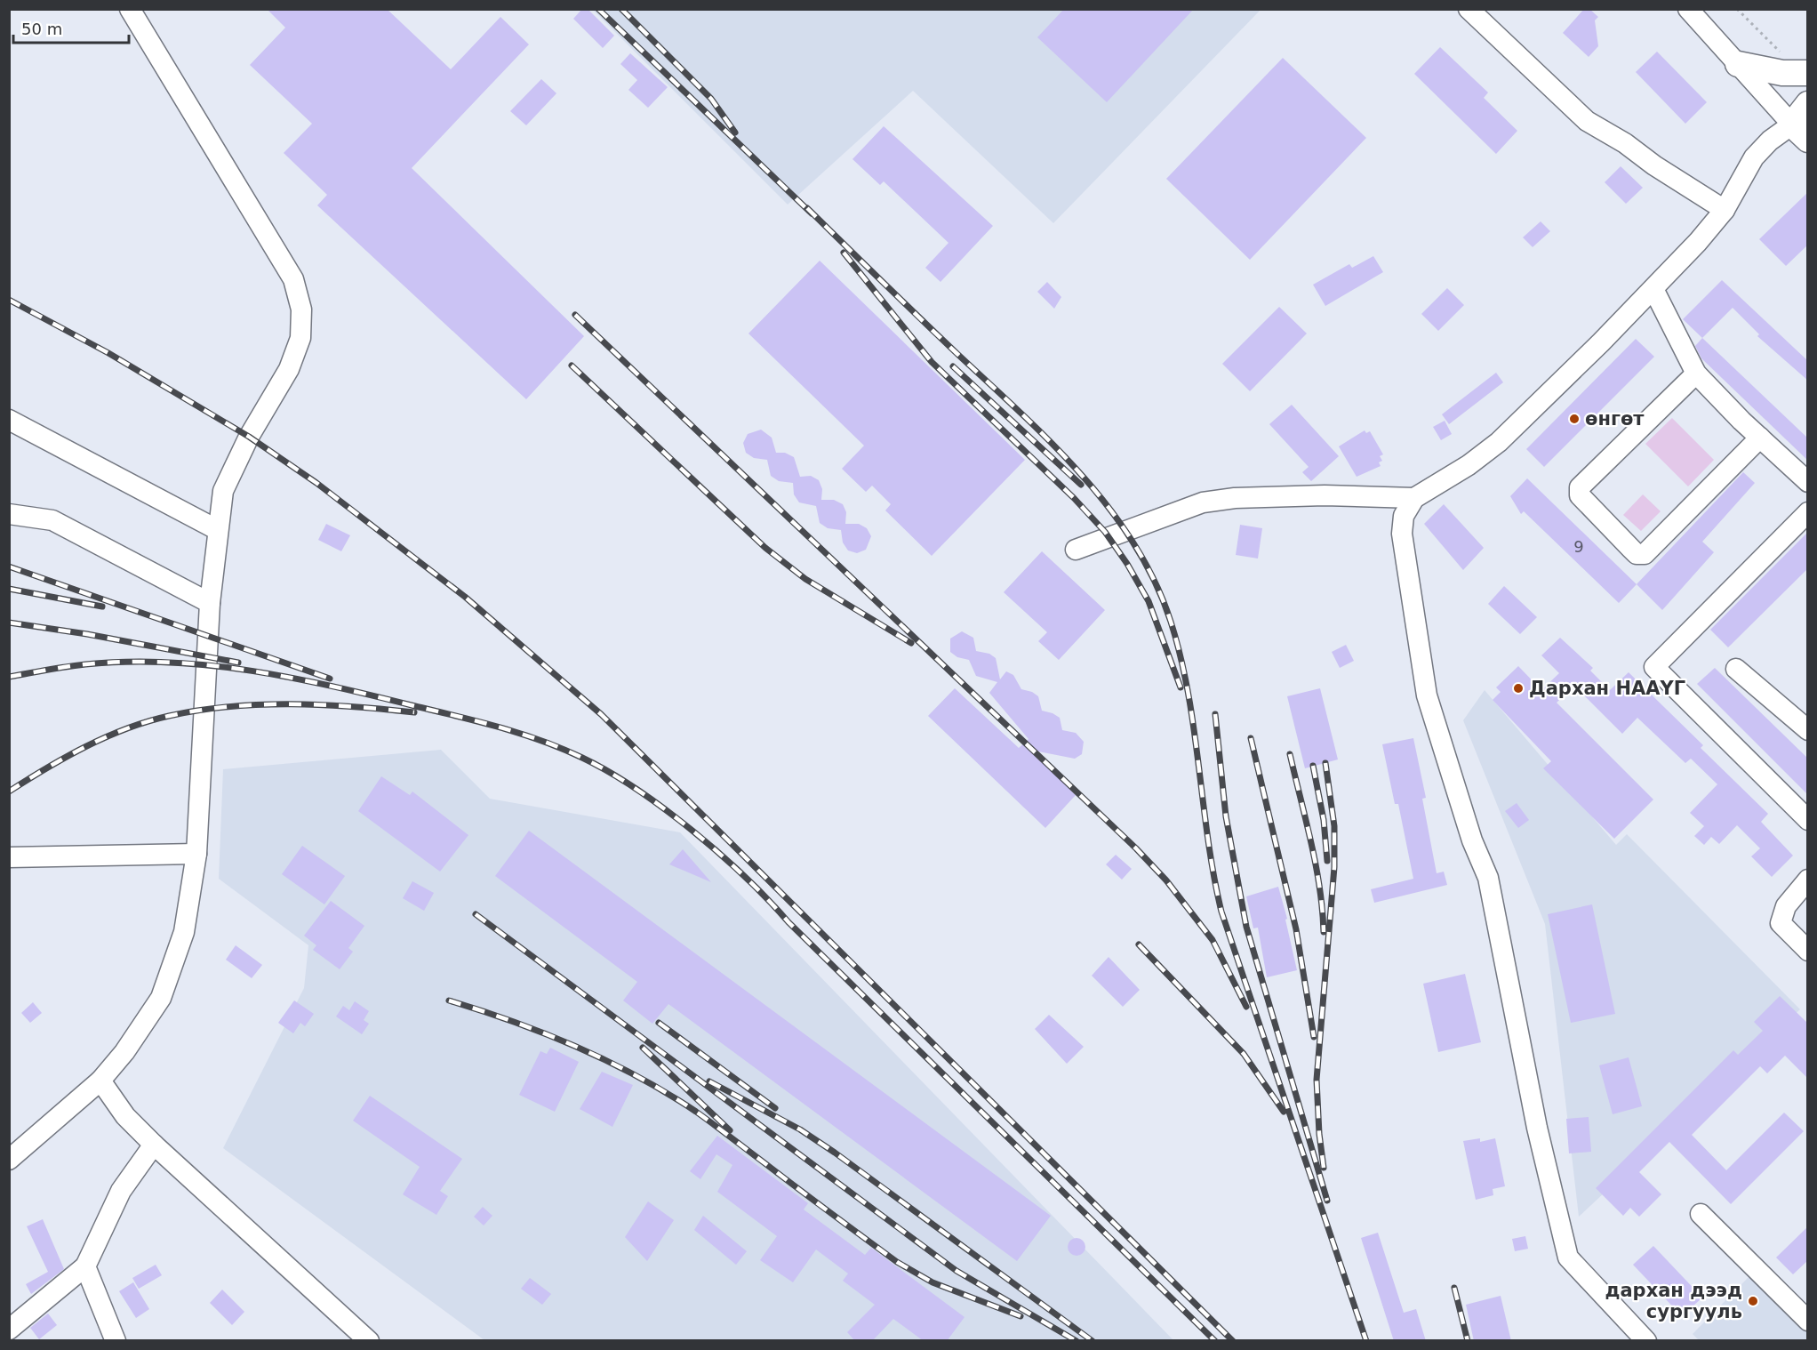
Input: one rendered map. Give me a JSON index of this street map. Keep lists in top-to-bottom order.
{
  "places": ["өнгөт", "Дархан НААҮГ", "дархан дээд сургууль"],
  "house_numbers": ["9"],
  "scale_bar": "50 m"
}
